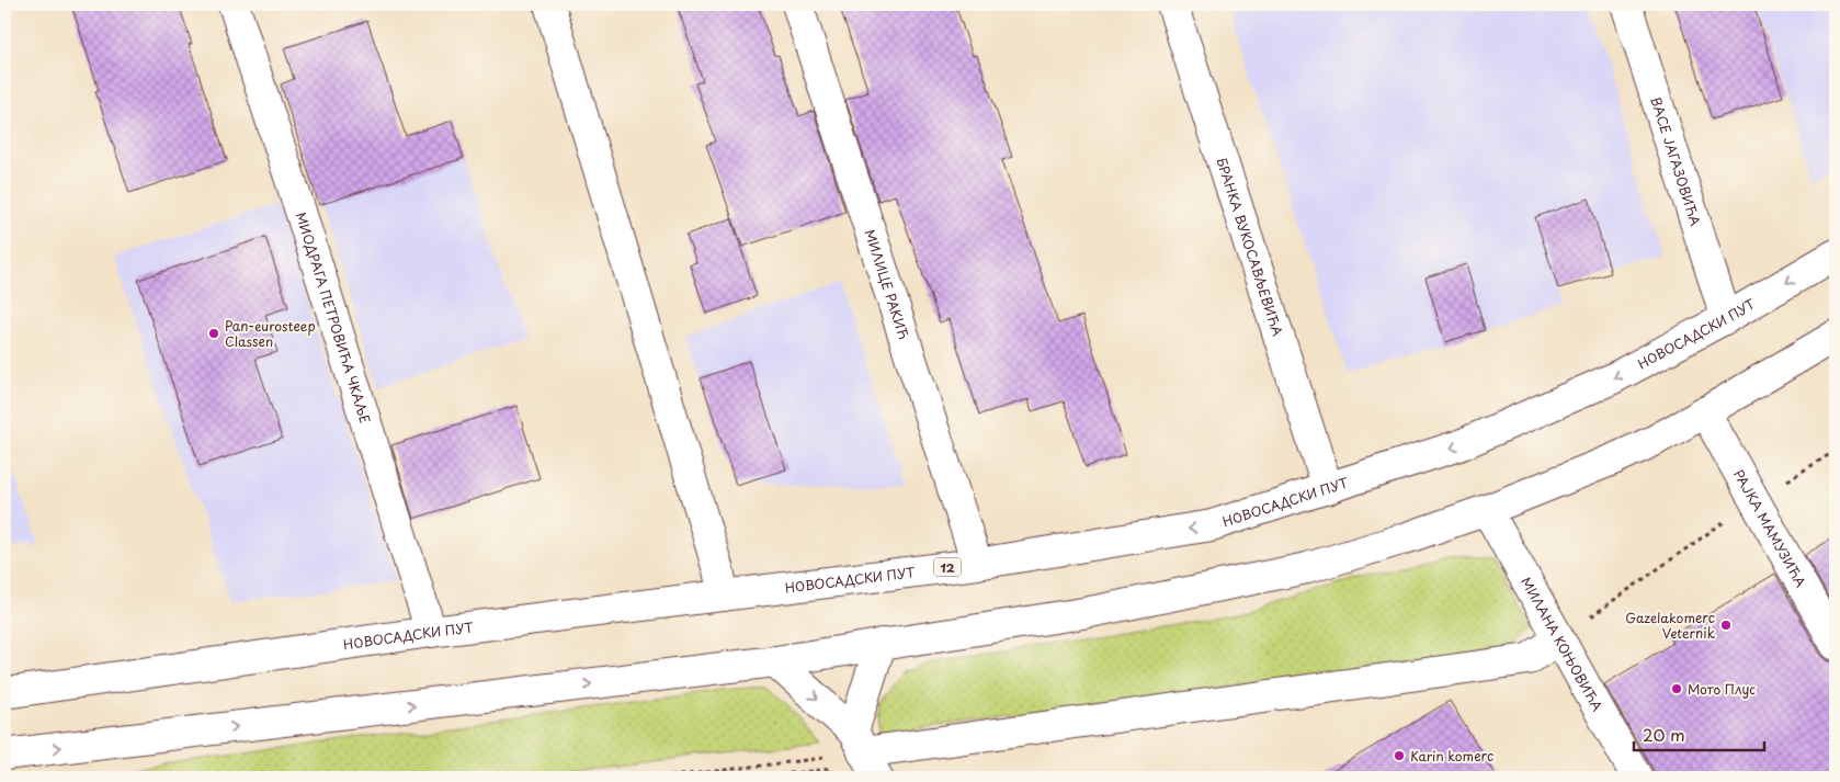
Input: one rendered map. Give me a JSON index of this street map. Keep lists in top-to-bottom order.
{
  "streets": {
    "main road": [
      "ВАСЕ ЈАГАЗОВИЋА",
      "БРАНКА ВУКОСАВЉЕВИЋА",
      "МИЛИЦЕ РАКИЋ",
      "МИОДРАГА ПЕТРОВИЋА ЧКАЉЕ",
      "НОВОСАДСКИ ПУТ",
      "РАЈКА МАМУЗИЋА",
      "12",
      "МИЛАНА КОЊОВИЋА"
    ]
  },
  "crossings": [
    ["ВАСЕ ЈАГАЗОВИЋА", "НОВОСАДСКИ ПУТ"],
    ["БРАНКА ВУКОСАВЉЕВИЋА", "НОВОСАДСКИ ПУТ"],
    ["МИЛИЦЕ РАКИЋ", "НОВОСАДСКИ ПУТ"],
    ["МИОДРАГА ПЕТРОВИЋА ЧКАЉЕ", "НОВОСАДСКИ ПУТ"]
  ],
  "places": [
    "Pan-eurosteep Classen",
    "Gazelakomerc Veternik",
    "Мото Плус",
    "Karin komerc"
  ],
  "scale_bar": "20 m"
}
